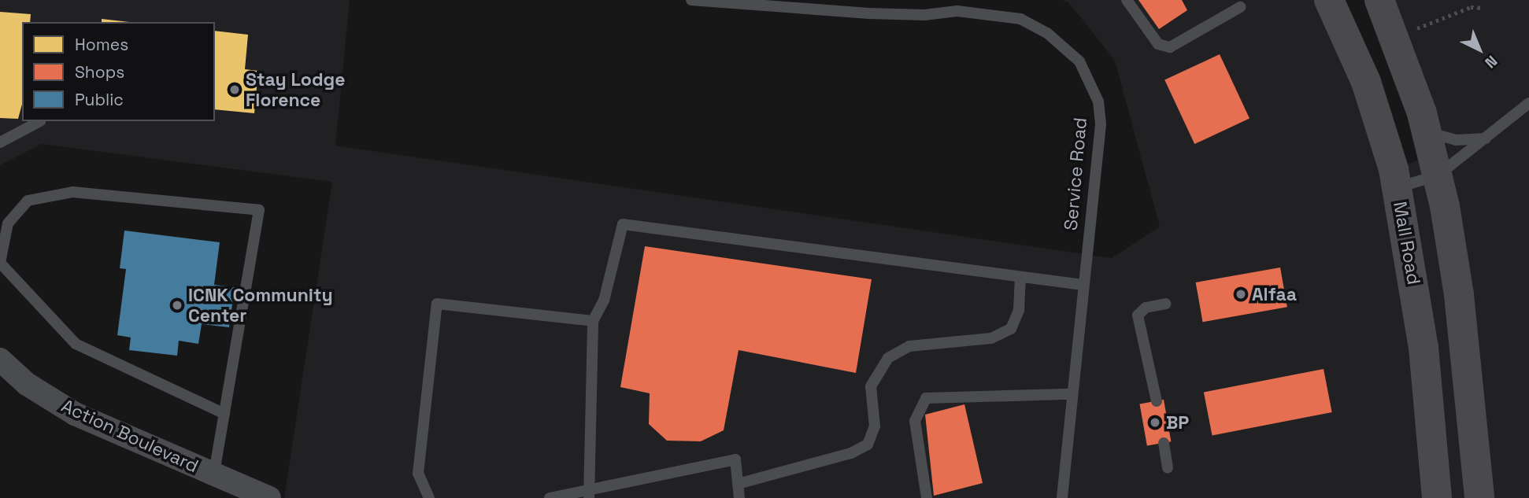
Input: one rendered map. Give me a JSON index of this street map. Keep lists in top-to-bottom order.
{
  "streets": {
    "main road": ["Mall Road"],
    "street": ["Action Boulevard"],
    "lane": ["Service Road"]
  },
  "places": [
    "Stay Lodge Florence",
    "Alfaa",
    "ICNK Community Center",
    "BP"
  ],
  "legend": ["Homes", "Shops", "Public"],
  "north": "bottom right"
}
